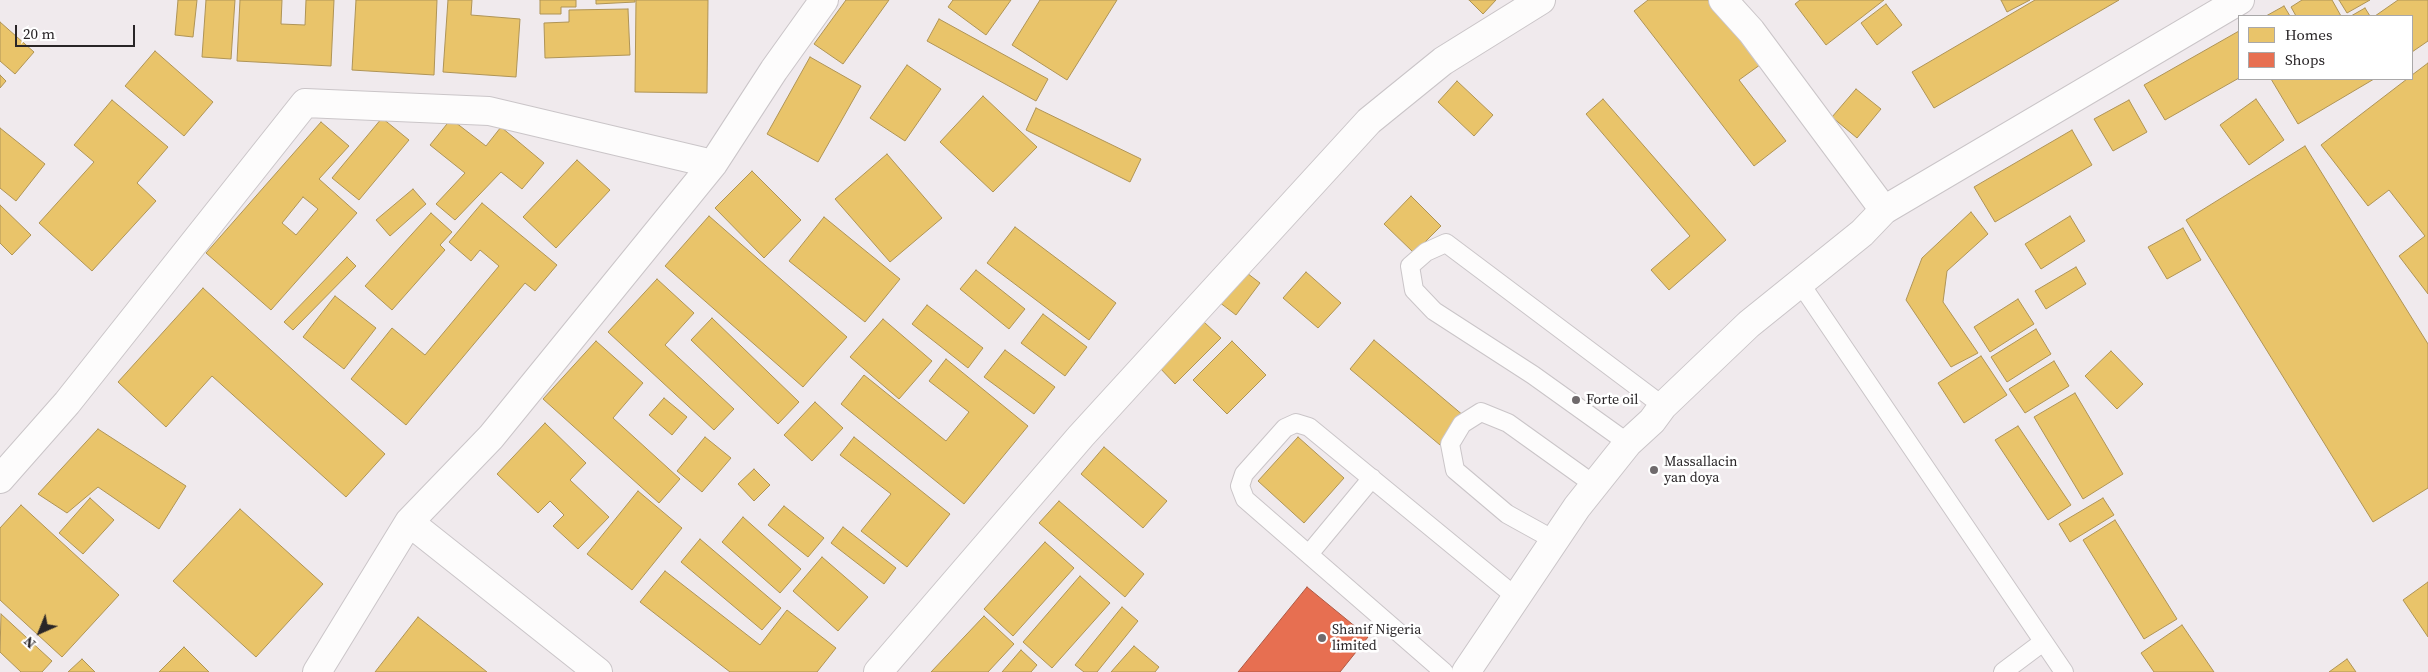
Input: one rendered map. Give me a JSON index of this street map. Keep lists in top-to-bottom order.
{
  "places": ["Forte oil", "Massallacin yan doya", "Shanif Nigeria limited"],
  "legend": ["Homes", "Shops"],
  "scale_bar": "20 m",
  "north": "bottom left"
}
